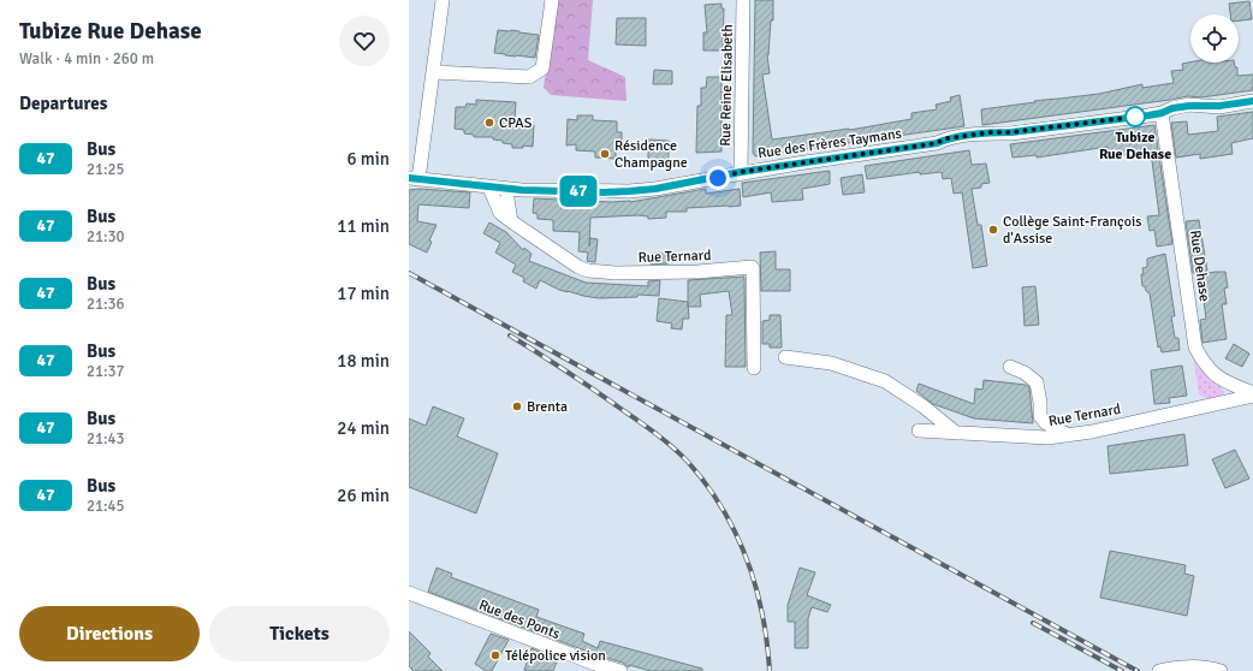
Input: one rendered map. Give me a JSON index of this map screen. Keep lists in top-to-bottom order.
{
  "streets": {
    "street": [
      "Rue Reine Elisabeth",
      "Rue des Frères Taymans",
      "Rue Ternard",
      "Rue Dehase",
      "Rue des Ponts"
    ]
  },
  "crossings": [
    ["Rue Reine Elisabeth", "Rue des Frères Taymans"],
    ["Rue des Frères Taymans", "Rue Ternard"],
    ["Rue des Frères Taymans", "Rue Dehase"],
    ["Rue Ternard", "Rue Dehase"]
  ],
  "places": [
    "Tubize Rue Dehase",
    "CPAS",
    "Résidence Champagne",
    "Collège Saint-François d'Assise",
    "Brenta",
    "Télépolice vision"
  ],
  "lines": ["bus line 47"],
  "page": {
    "heading": [
      ["Tubize Rue Dehase", "Walk · 4 min · 260 m"],
      "Departures"
    ],
    "on_map": "47",
    "list": [
      {
        "mark": "47",
        "name": "Bus",
        "note": "21:25",
        "value": "6 min"
      },
      {
        "mark": "47",
        "name": "Bus",
        "note": "21:30",
        "value": "11 min"
      },
      {
        "mark": "47",
        "name": "Bus",
        "note": "21:36",
        "value": "17 min"
      },
      {
        "mark": "47",
        "name": "Bus",
        "note": "21:37",
        "value": "18 min"
      },
      {
        "mark": "47",
        "name": "Bus",
        "note": "21:43",
        "value": "24 min"
      },
      {
        "mark": "47",
        "name": "Bus",
        "note": "21:45",
        "value": "26 min"
      }
    ],
    "buttons": ["Directions", "Tickets"]
  }
}
